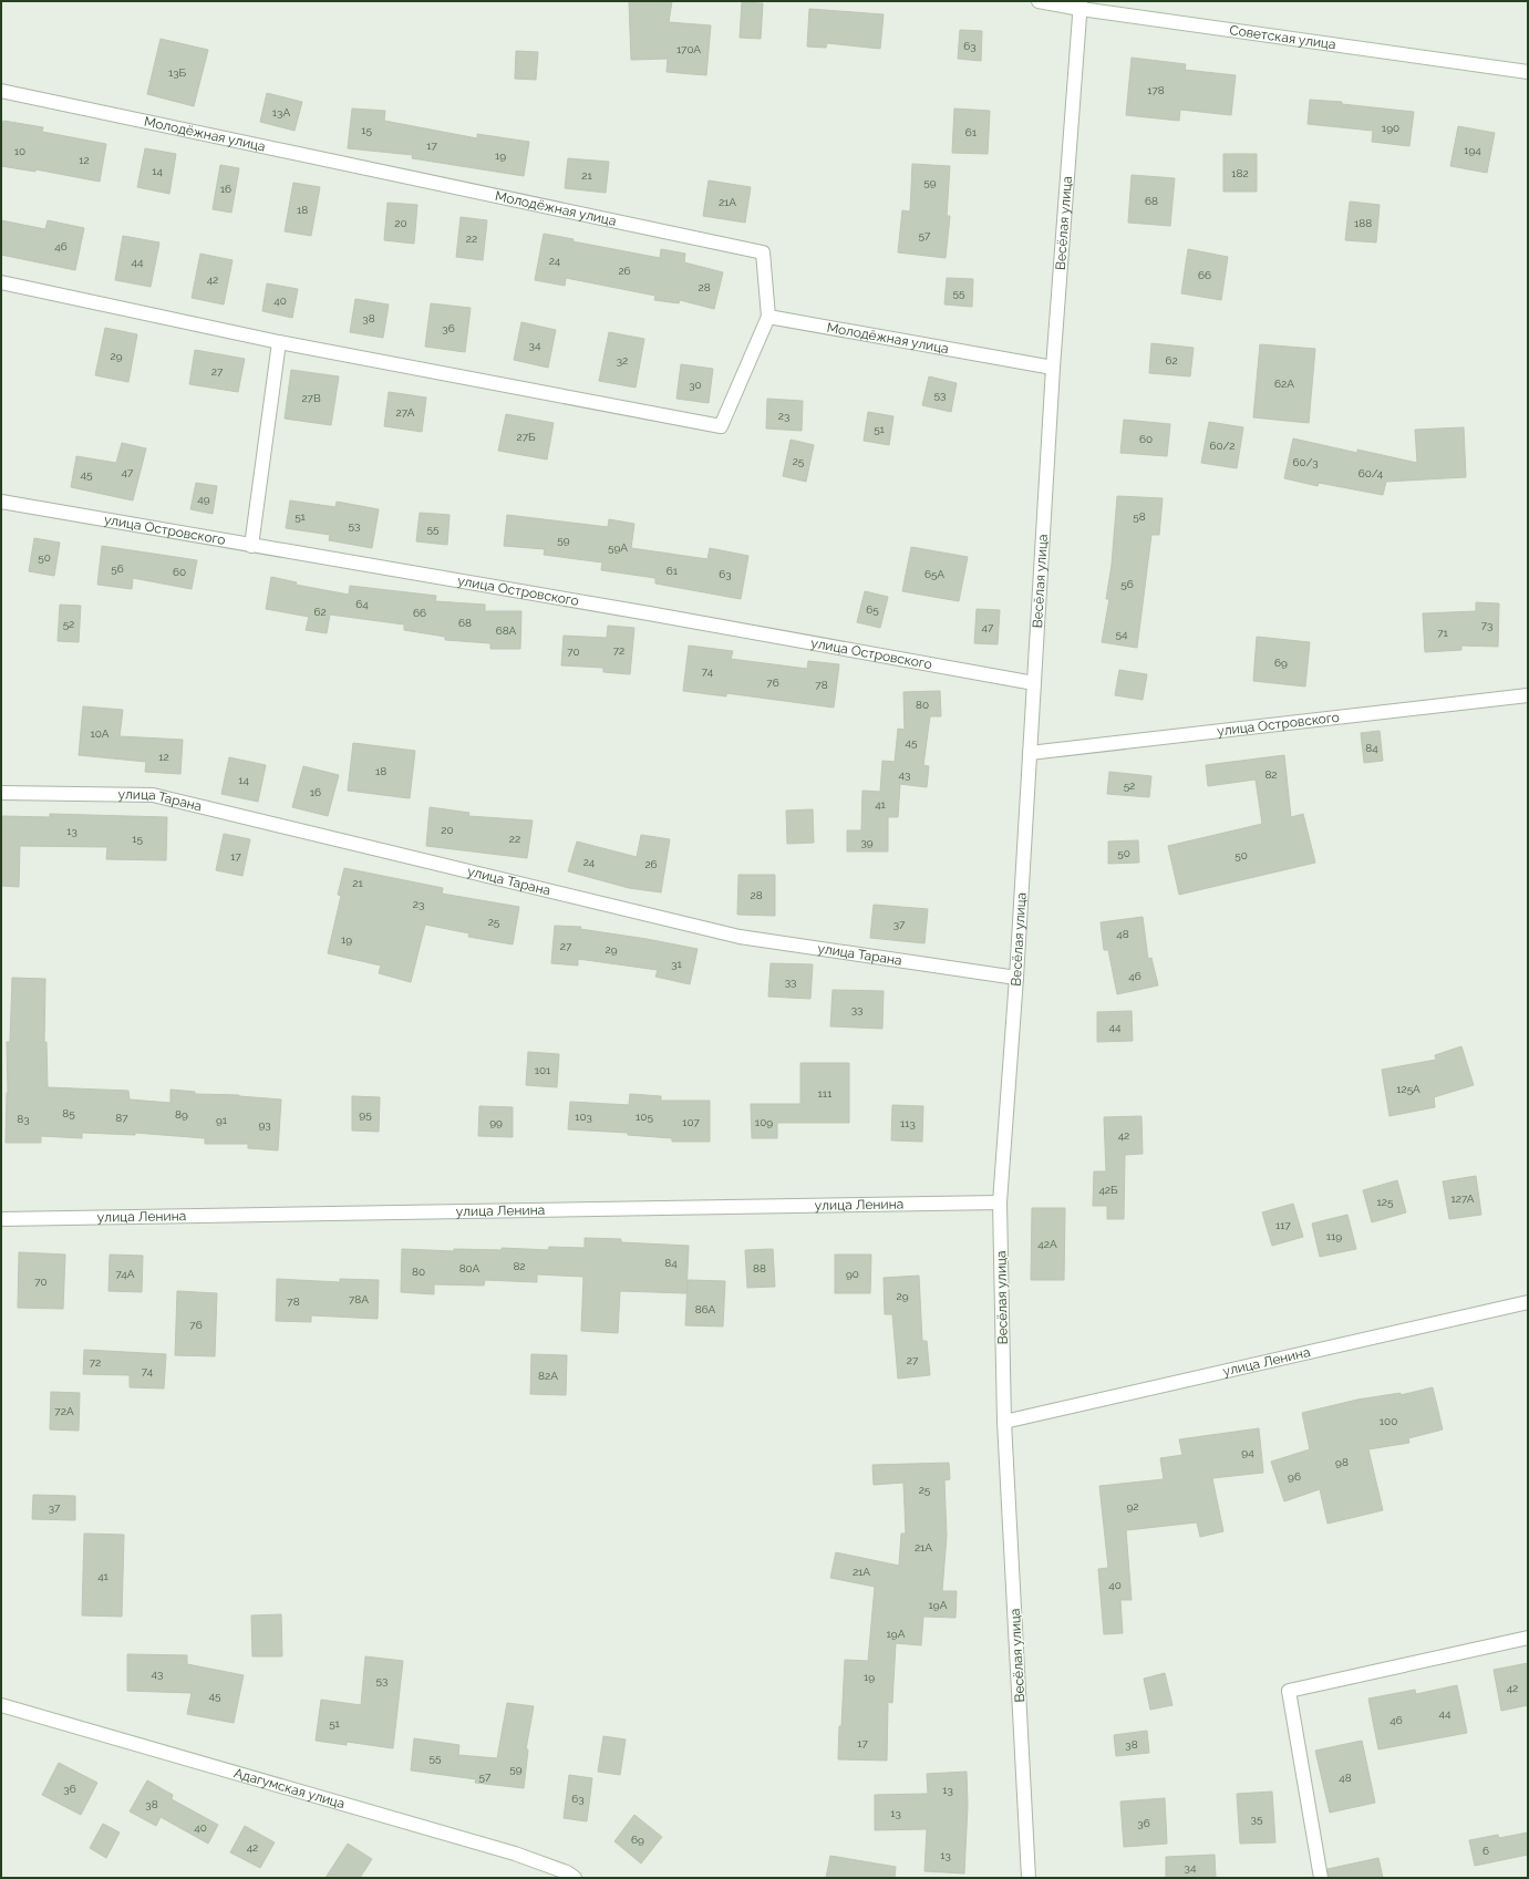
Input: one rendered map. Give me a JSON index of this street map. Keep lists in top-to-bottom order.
{
  "streets": {
    "street": [
      "Советская улица",
      "Молодёжная улица",
      "Весёлая улица",
      "улица Островского",
      "улица Тарана",
      "улица Ленина",
      "Адагумская улица"
    ]
  },
  "crossings": [
    ["Советская улица", "Весёлая улица"],
    ["Молодёжная улица", "Весёлая улица"],
    ["Весёлая улица", "улица Островского"],
    ["Весёлая улица", "улица Тарана"],
    ["Весёлая улица", "улица Ленина"]
  ],
  "house_numbers": [
    "63",
    "170А",
    "13Б",
    "178",
    "13А",
    "190",
    "15",
    "61",
    "17",
    "194",
    "10",
    "19",
    "12",
    "14",
    "182",
    "21",
    "59",
    "16",
    "68",
    "21А",
    "18",
    "20",
    "188",
    "57",
    "22",
    "46",
    "24",
    "44",
    "26",
    "66",
    "42",
    "28",
    "55",
    "40",
    "38",
    "36",
    "34",
    "29",
    "32",
    "62",
    "27",
    "62А",
    "30",
    "53",
    "27В",
    "27А",
    "23",
    "51",
    "27Б",
    "60",
    "60/2",
    "25",
    "60/3",
    "47",
    "60/4",
    "45",
    "49",
    "51",
    "58",
    "53",
    "55",
    "59",
    "59А",
    "50",
    "56",
    "61",
    "60",
    "63",
    "65А",
    "56",
    "64",
    "65",
    "62",
    "66",
    "68",
    "52",
    "73",
    "47",
    "68А",
    "71",
    "54",
    "72",
    "70",
    "69",
    "74",
    "76",
    "78",
    "80",
    "10А",
    "45",
    "84",
    "12",
    "18",
    "43",
    "82",
    "14",
    "52",
    "16",
    "41",
    "20",
    "13",
    "15",
    "22",
    "39",
    "50",
    "50",
    "17",
    "24",
    "26",
    "21",
    "28",
    "23",
    "25",
    "37",
    "48",
    "19",
    "27",
    "29",
    "31",
    "46",
    "33",
    "33",
    "44",
    "101",
    "125А",
    "111",
    "85",
    "89",
    "95",
    "103",
    "105",
    "87",
    "83",
    "91",
    "99",
    "107",
    "109",
    "113",
    "93",
    "42",
    "42Б",
    "127А",
    "125",
    "117",
    "119",
    "42А",
    "84",
    "82",
    "80А",
    "88",
    "80",
    "74А",
    "90",
    "70",
    "29",
    "78А",
    "78",
    "86А",
    "76",
    "27",
    "72",
    "74",
    "82А",
    "72А",
    "100",
    "94",
    "98",
    "96",
    "25",
    "92",
    "37",
    "21А",
    "21А",
    "41",
    "40",
    "19А",
    "19А",
    "43",
    "19",
    "53",
    "42",
    "45",
    "44",
    "46",
    "51",
    "17",
    "38",
    "55",
    "59",
    "57",
    "48",
    "36",
    "13",
    "63",
    "38",
    "13",
    "35",
    "36",
    "40",
    "69",
    "42",
    "6",
    "13",
    "34"
  ]
}
